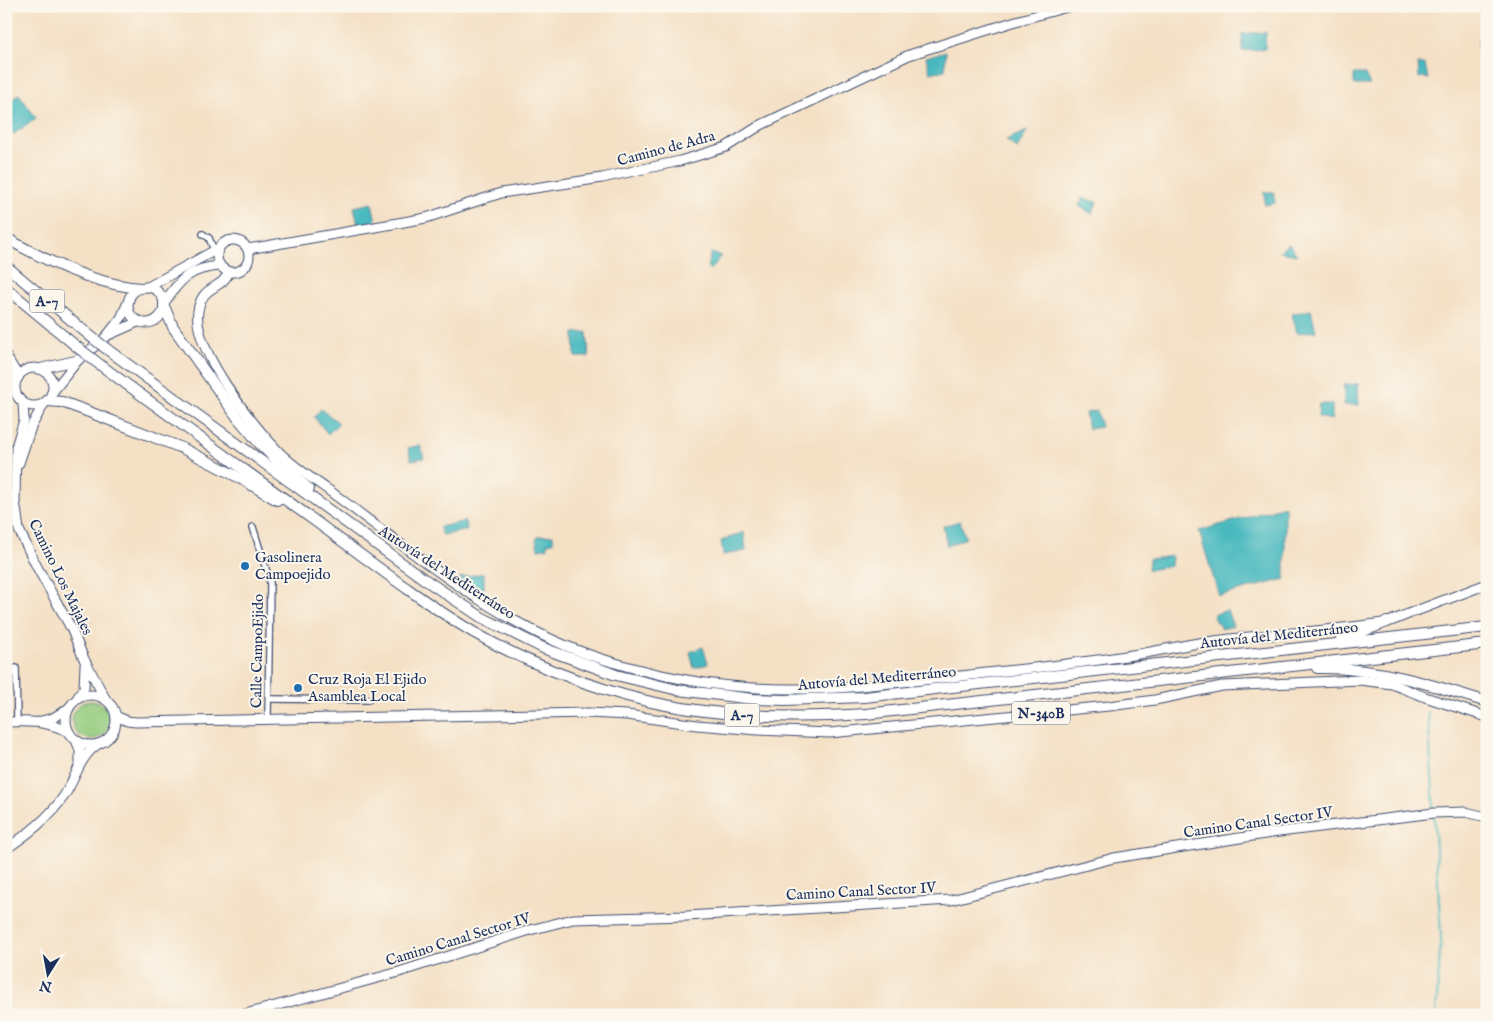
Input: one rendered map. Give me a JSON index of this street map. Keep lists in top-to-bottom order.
{
  "streets": {
    "highway": ["A-7", "Autovía del Mediterráneo"],
    "street": [
      "Camino de Adra",
      "Camino Los Majales",
      "Calle CampoEjido",
      "N-340B",
      "Camino Canal Sector IV"
    ]
  },
  "crossings": [
    ["Calle CampoEjido", "N-340B"]
  ],
  "places": ["Gasolinera Campoejido", "Cruz Roja El Ejido Asamblea Local"],
  "north": "bottom"
}
